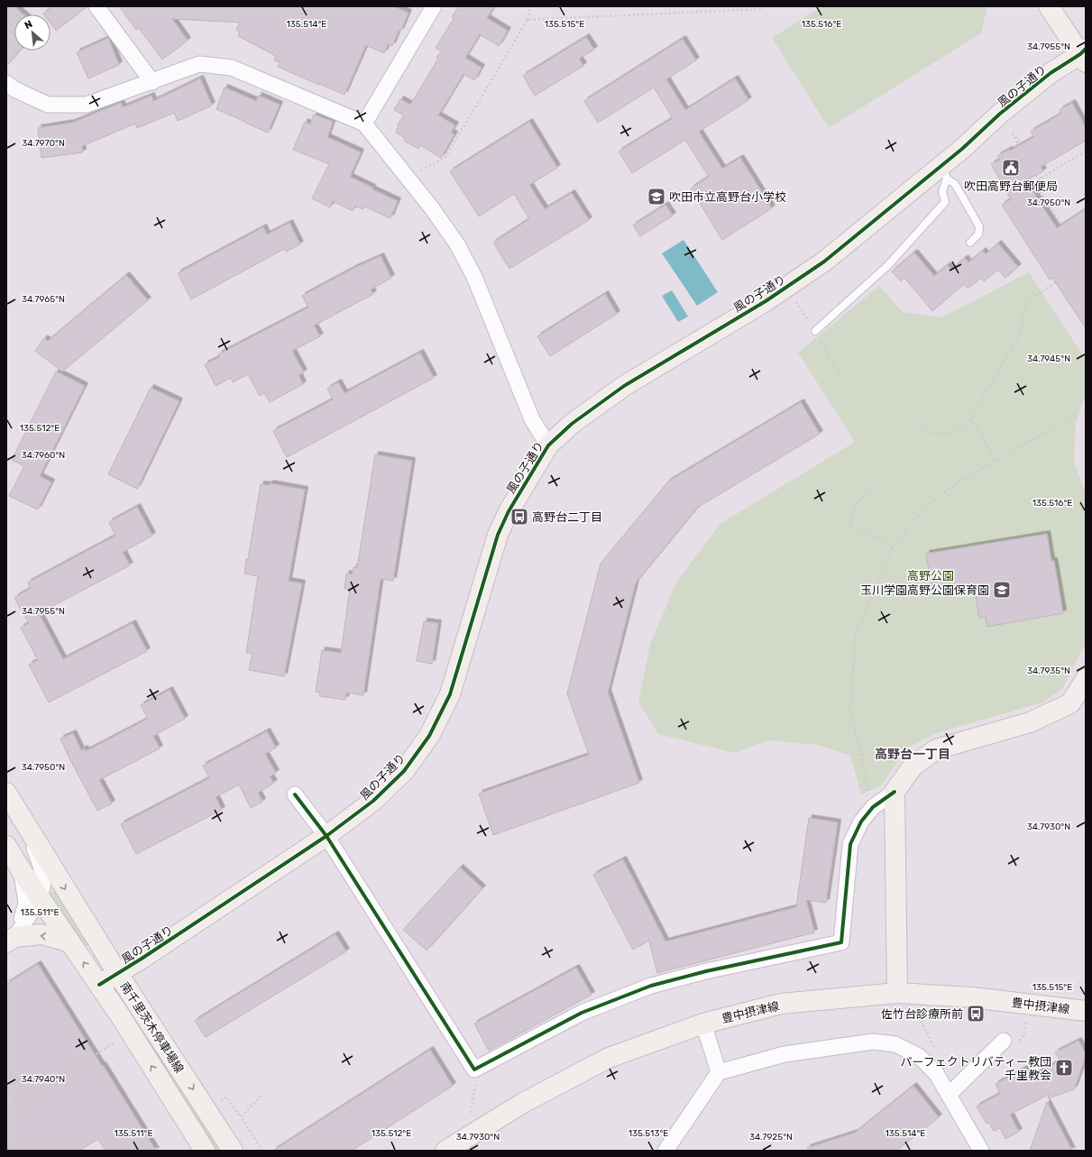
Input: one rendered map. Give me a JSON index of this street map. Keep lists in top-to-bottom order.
{
  "streets": {
    "street": ["風の子通り", "豊中摂津線", "南千里茨木停車場線"]
  },
  "crossings": [
    ["風の子通り", "南千里茨木停車場線"]
  ],
  "districts": ["高野台一丁目"],
  "parks": ["高野公園"],
  "places": {
    "public building": ["吹田高野台郵便局"],
    "school or university": ["吹田市立高野台小学校", "玉川学園高野公園保育園"],
    "bus stop": ["高野台二丁目", "佐竹台診療所前"],
    "church": ["パーフェクトリバティー教団 千里教会"]
  },
  "north": "top left",
  "coordinates": [
    "135.514°E",
    "135.515°E",
    "135.516°E",
    "34.7955°N",
    "34.7970°N",
    "34.7950°N",
    "34.7965°N",
    "34.7945°N",
    "135.512°E",
    "34.7960°N",
    "34.7935°N",
    "34.7930°N",
    "135.511°E",
    "34.7940°N",
    "135.513°E",
    "34.7925°N"
  ]
}
